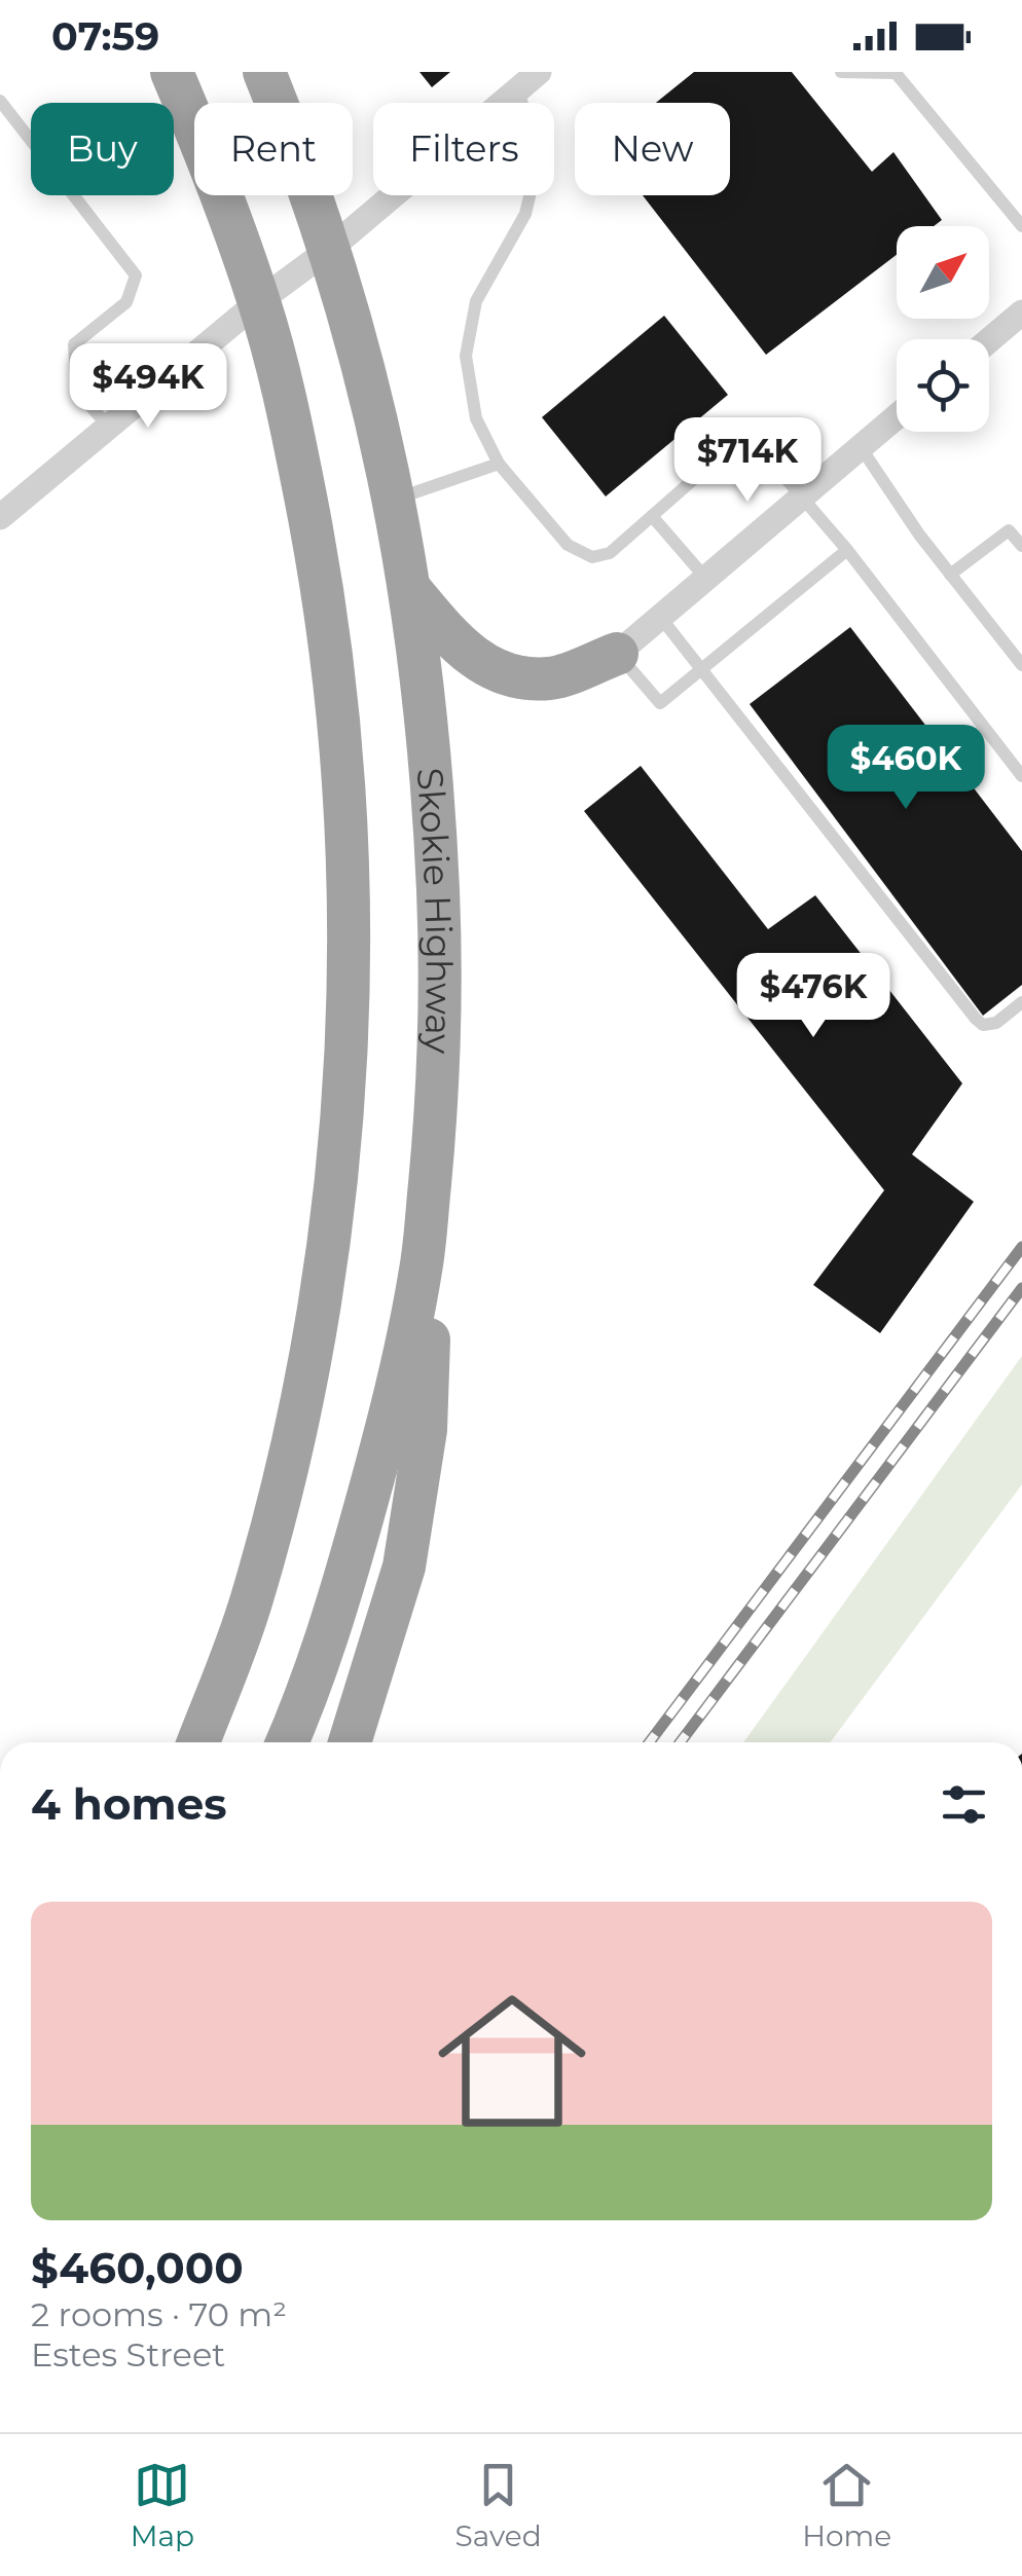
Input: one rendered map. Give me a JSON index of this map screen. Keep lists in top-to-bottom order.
{
  "streets": {
    "highway": ["Skokie Highway"]
  },
  "north": "top right",
  "page": {
    "status": "07:59",
    "chip": [
      "Buy",
      "Rent",
      "Filters",
      "New"
    ],
    "price": [
      "$494K",
      "$714K",
      "$460K",
      "$476K"
    ],
    "heading": "4 homes",
    "list": [
      {
        "name": "$460,000",
        "note": "2 rooms · 70 m² · Estes Street"
      }
    ],
    "tabs": ["Map", "Saved", "Home"]
  }
}
